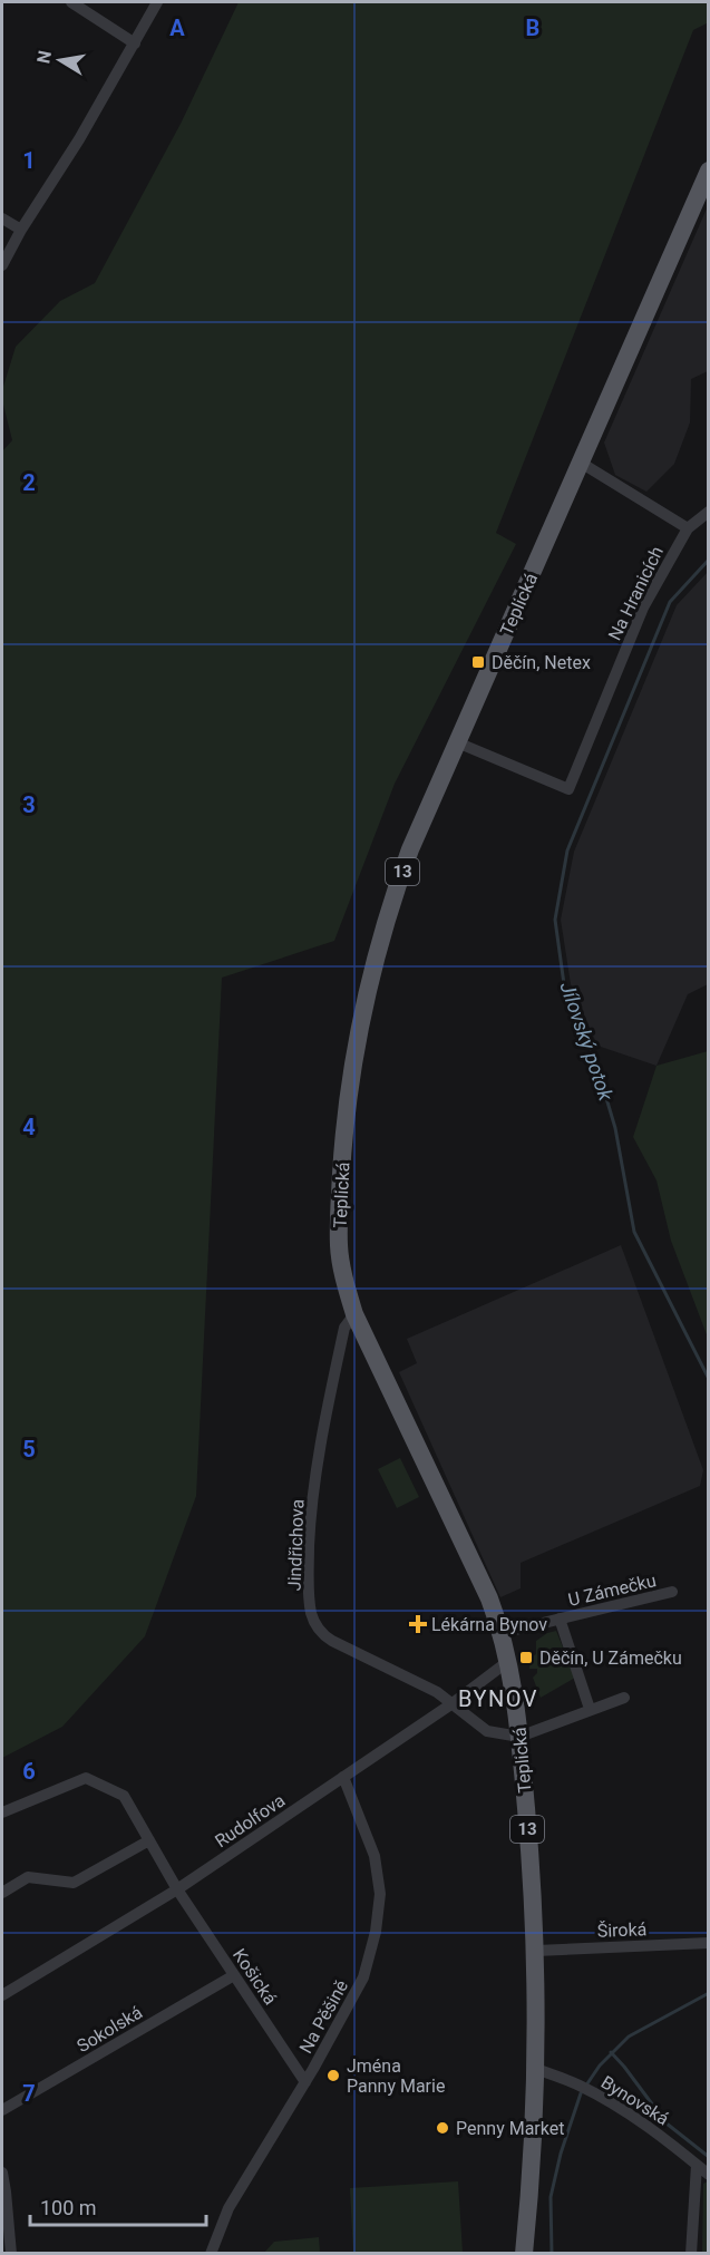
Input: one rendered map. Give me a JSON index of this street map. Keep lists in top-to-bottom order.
{
  "streets": {
    "main road": ["Teplická", "13"],
    "street": [
      "Na Hranicích",
      "Jindřichova",
      "U Zámečku",
      "Rudolfova",
      "Široká",
      "Košická",
      "Na Pěšině",
      "Sokolská",
      "Bynovská"
    ]
  },
  "crossings": [
    ["Na Hranicích", "Teplická"],
    ["Teplická", "Jindřichova"],
    ["Teplická", "U Zámečku"],
    ["Teplická", "Rudolfova"],
    ["Teplická", "Široká"],
    ["Teplická", "Bynovská"],
    ["Jindřichova", "Rudolfova"],
    ["Rudolfova", "Košická"],
    ["Rudolfova", "Na Pěšině"],
    ["Košická", "Na Pěšině"],
    ["Košická", "Sokolská"]
  ],
  "districts": ["BYNOV"],
  "water": ["Jílovský potok"],
  "places": {
    "transit": ["Děčín, Netex", "Děčín, U Zámečku"],
    "health": ["Lékárna Bynov"],
    "other": ["Jména Panny Marie", "Penny Market"]
  },
  "scale_bar": "100 m",
  "north": "left",
  "grid": {
    "columns": ["A", "B"],
    "rows": [
      "1",
      "2",
      "3",
      "4",
      "5",
      "6",
      "7"
    ]
  }
}
